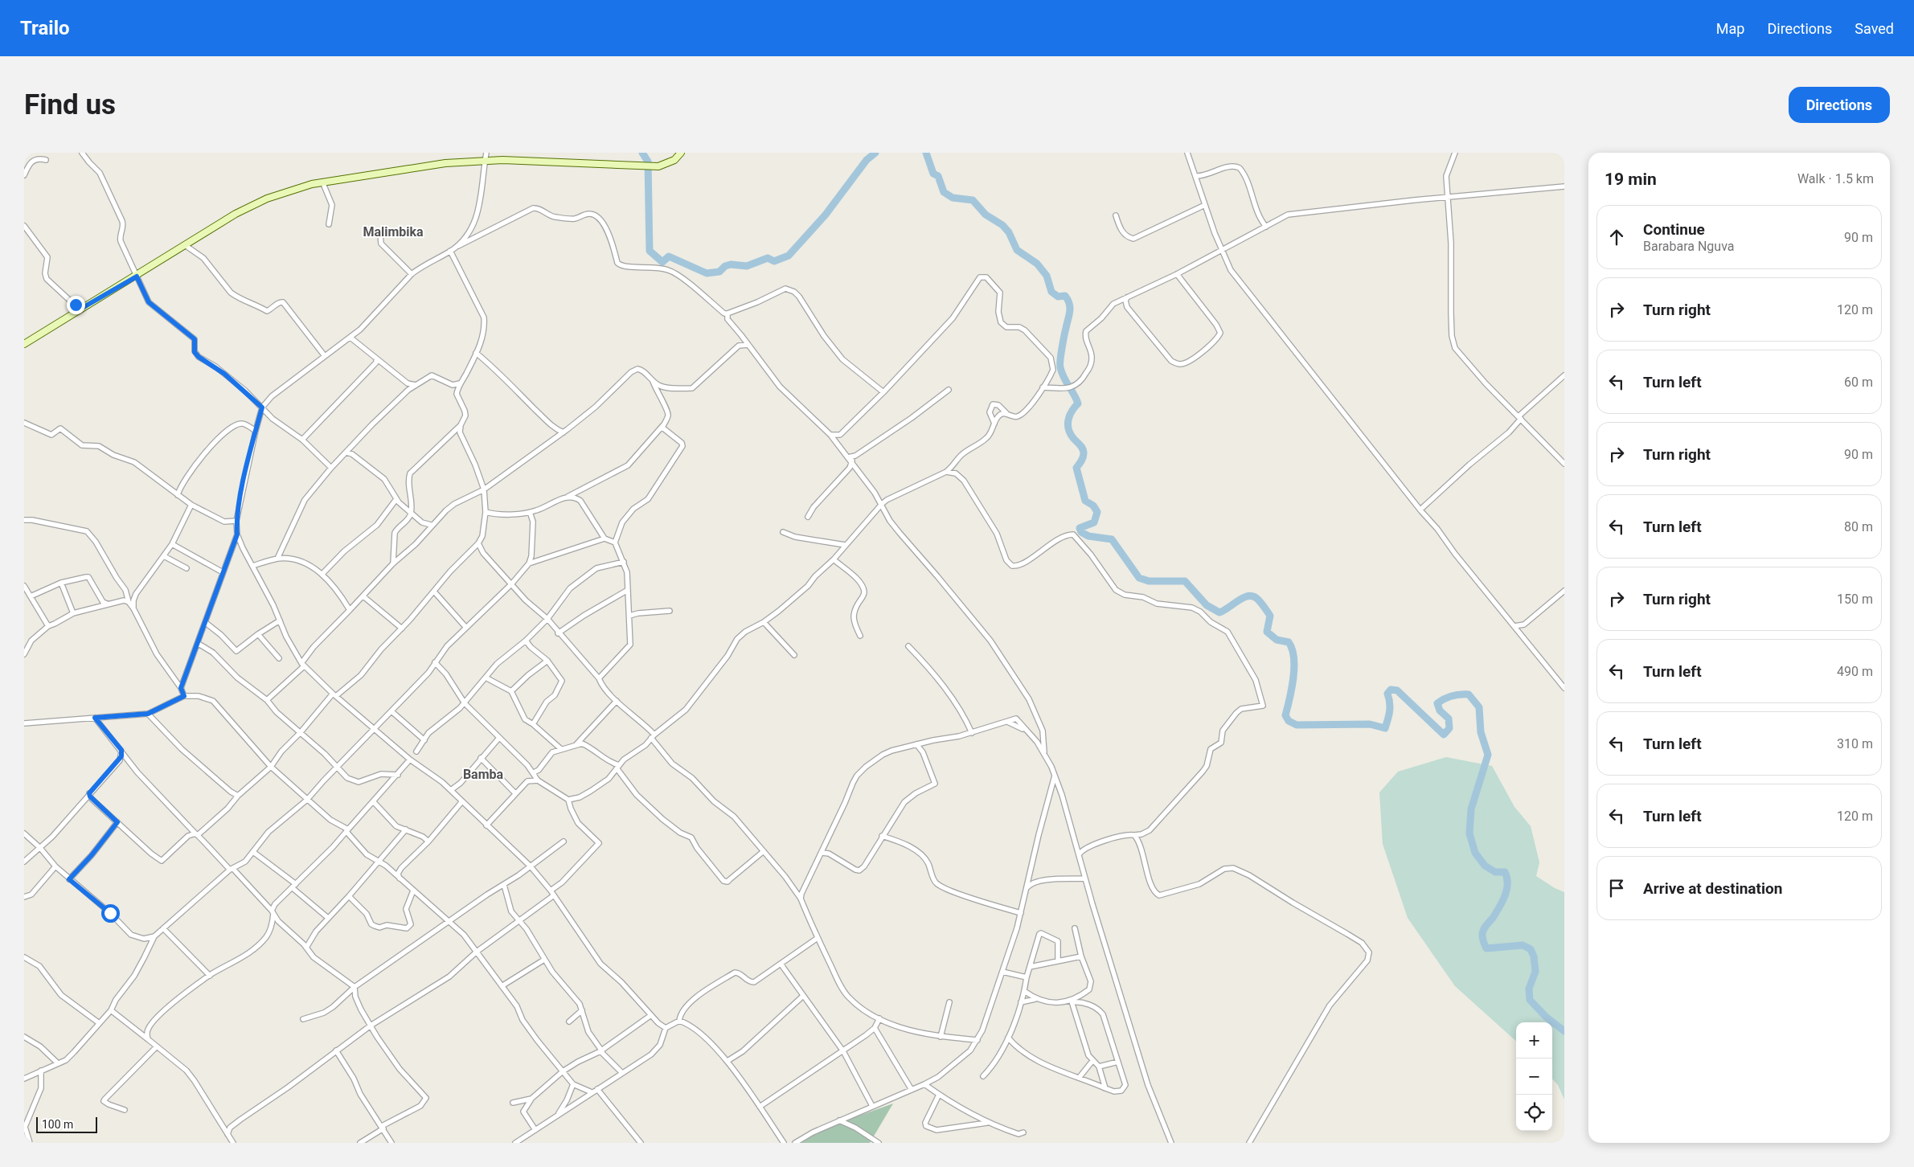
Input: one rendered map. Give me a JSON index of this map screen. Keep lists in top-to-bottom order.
{
  "districts": ["Malimbika", "Bamba"],
  "scale_bar": "100 m",
  "page": {
    "header": "Trailo",
    "nav": ["Map", "Directions", "Saved"],
    "buttons": "Directions",
    "title": "Find us",
    "heading": ["19 min", "Walk · 1.5 km"],
    "list": [
      ["Continue", "Barabara Nguva", "90 m"],
      ["Turn right", "120 m"],
      ["Turn left", "60 m"],
      ["Turn right", "90 m"],
      ["Turn left", "80 m"],
      ["Turn right", "150 m"],
      ["Turn left", "490 m"],
      ["Turn left", "310 m"],
      ["Turn left", "120 m"],
      "Arrive at destination"
    ],
    "map_buttons": ["+", "−"],
    "scale": "100 m"
  }
}
